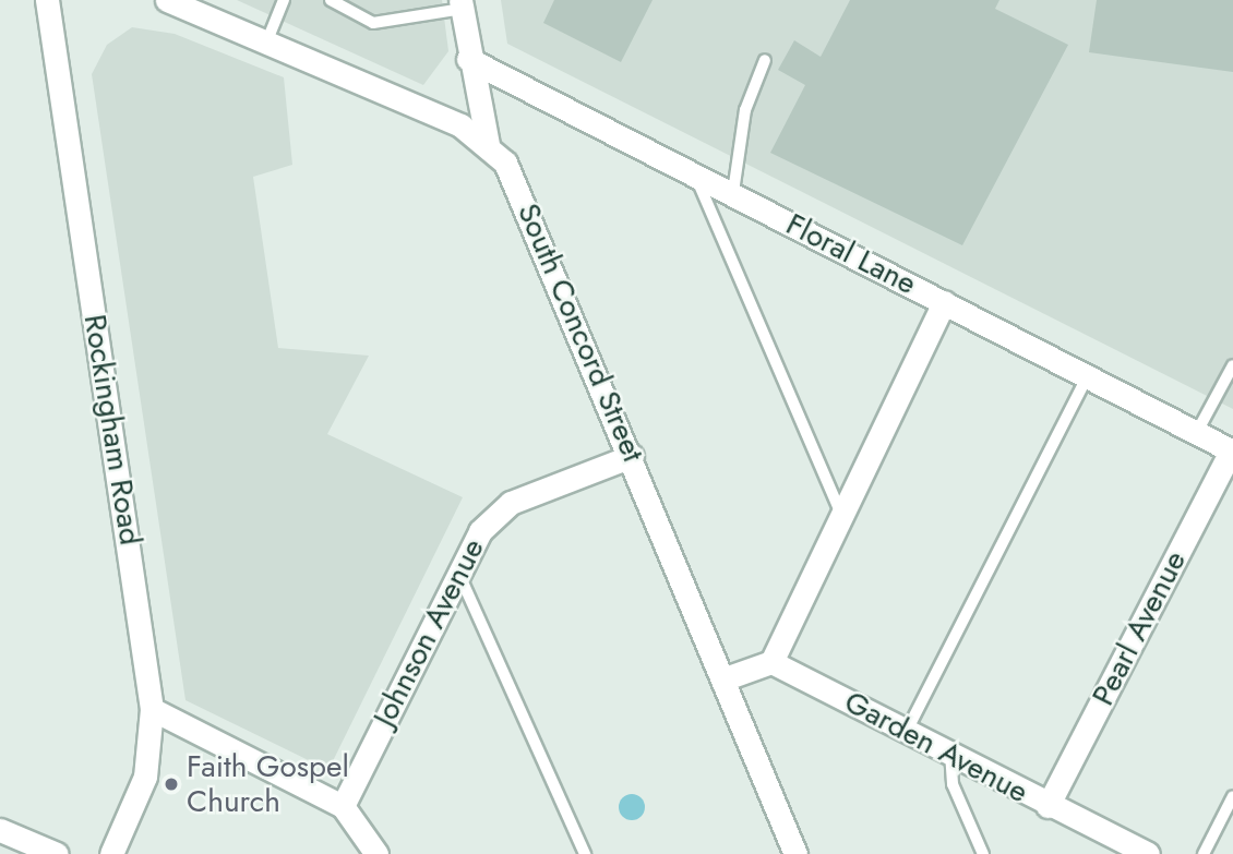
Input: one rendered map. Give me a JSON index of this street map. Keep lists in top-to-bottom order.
{
  "streets": {
    "street": [
      "Floral Lane",
      "South Concord Street",
      "Rockingham Road",
      "Pearl Avenue",
      "Johnson Avenue",
      "Garden Avenue"
    ]
  },
  "crossings": [
    ["Floral Lane", "Pearl Avenue"],
    ["South Concord Street", "Johnson Avenue"],
    ["Pearl Avenue", "Garden Avenue"]
  ],
  "places": ["Faith Gospel Church"]
}
